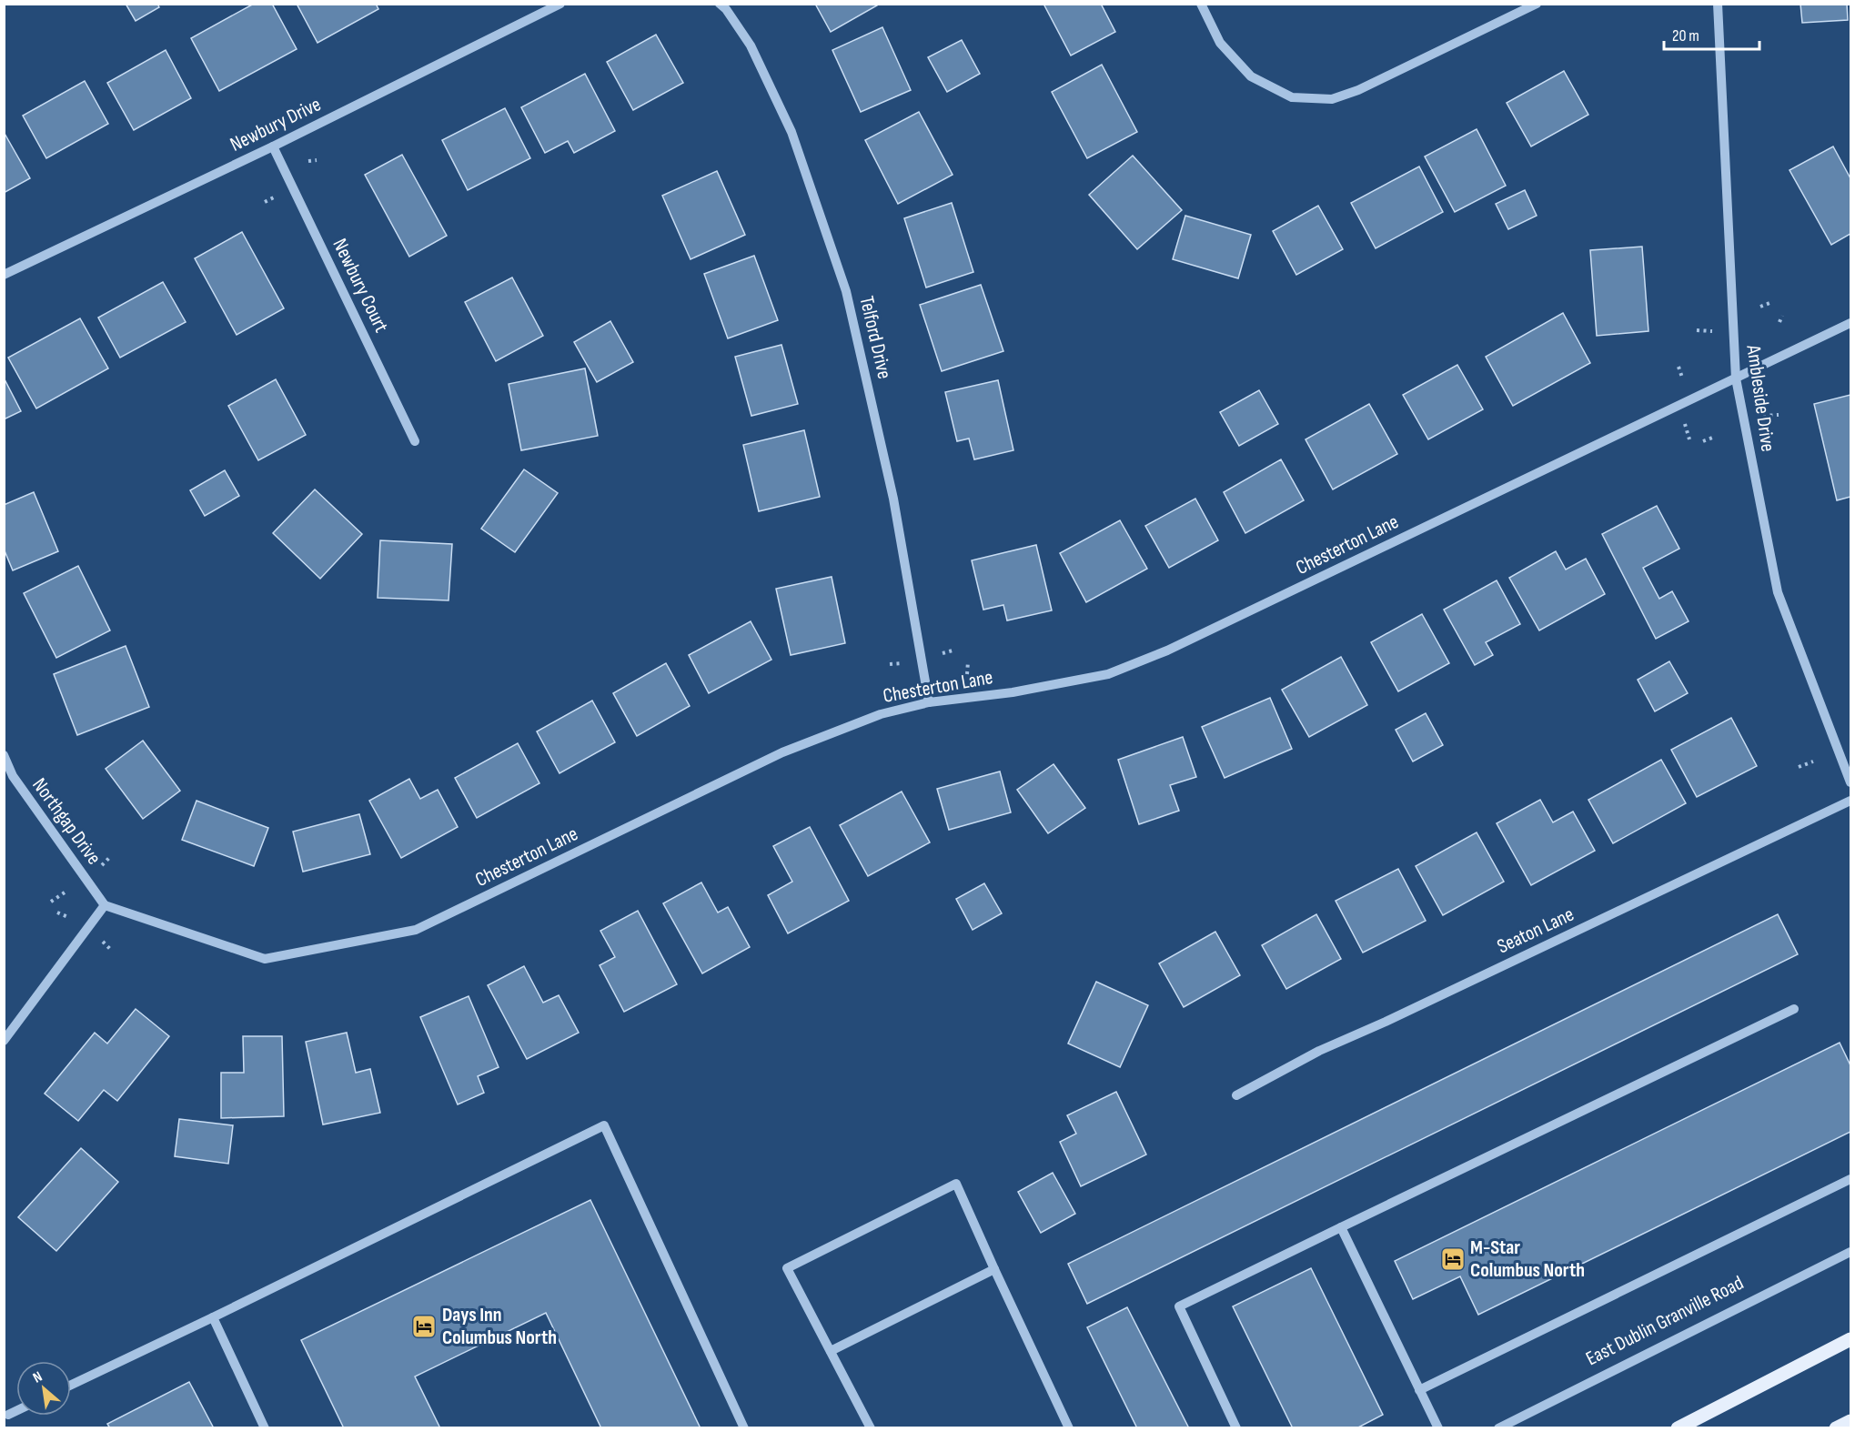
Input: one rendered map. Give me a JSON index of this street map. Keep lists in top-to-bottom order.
{
  "streets": {
    "street": [
      "Newbury Drive",
      "Newbury Court",
      "Telford Drive",
      "Ambleside Drive",
      "Chesterton Lane",
      "Northgap Drive",
      "Seaton Lane",
      "East Dublin Granville Road"
    ]
  },
  "crossings": [
    ["Newbury Drive", "Newbury Court"],
    ["Telford Drive", "Chesterton Lane"],
    ["Ambleside Drive", "Chesterton Lane"],
    ["Chesterton Lane", "Northgap Drive"]
  ],
  "places": {
    "hotel": ["M-Star Columbus North", "Days Inn Columbus North"]
  },
  "scale_bar": "20 m",
  "north": "top left"
}
